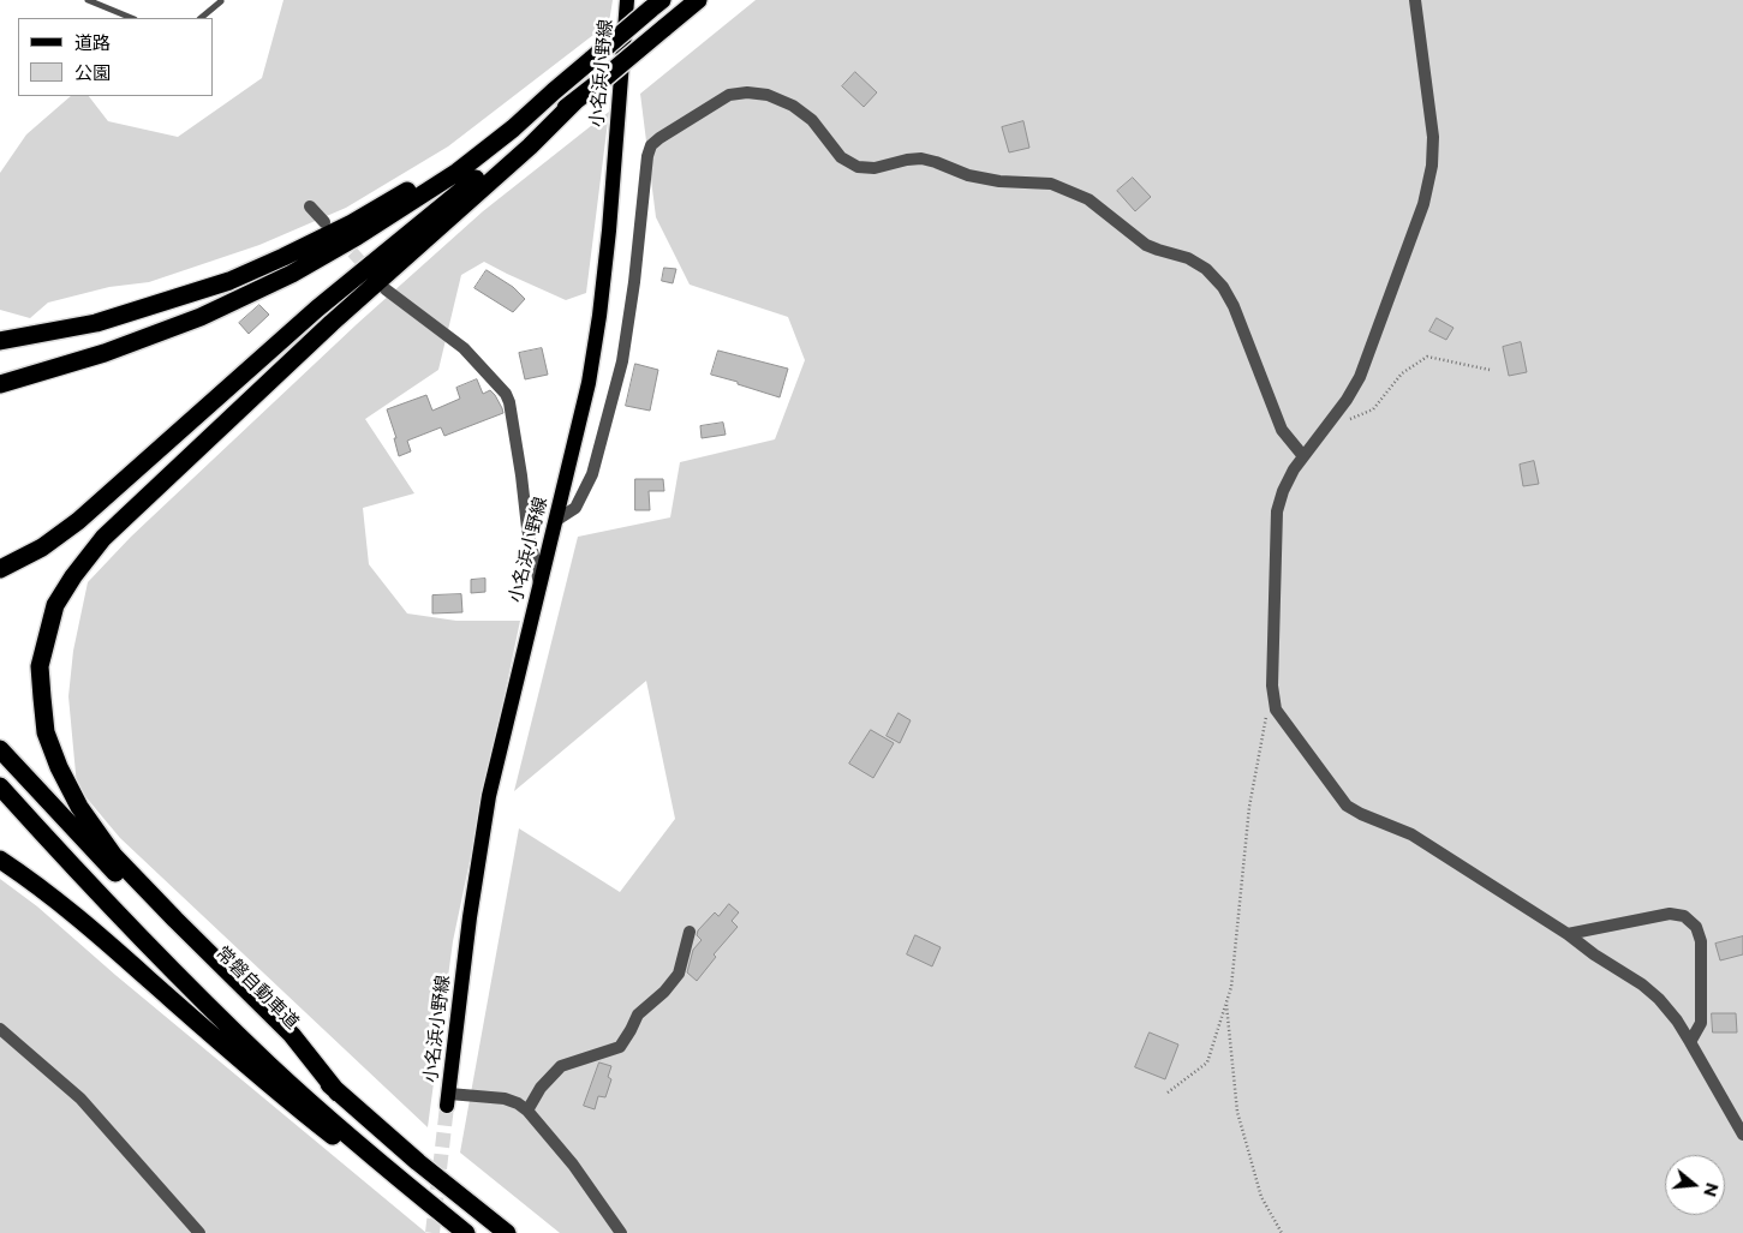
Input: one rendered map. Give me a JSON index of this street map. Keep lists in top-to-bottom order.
{
  "streets": {
    "highway": ["常磐自動車道"],
    "main road": ["小名浜小野線"]
  },
  "legend": ["道路", "公園"],
  "north": "right"
}
